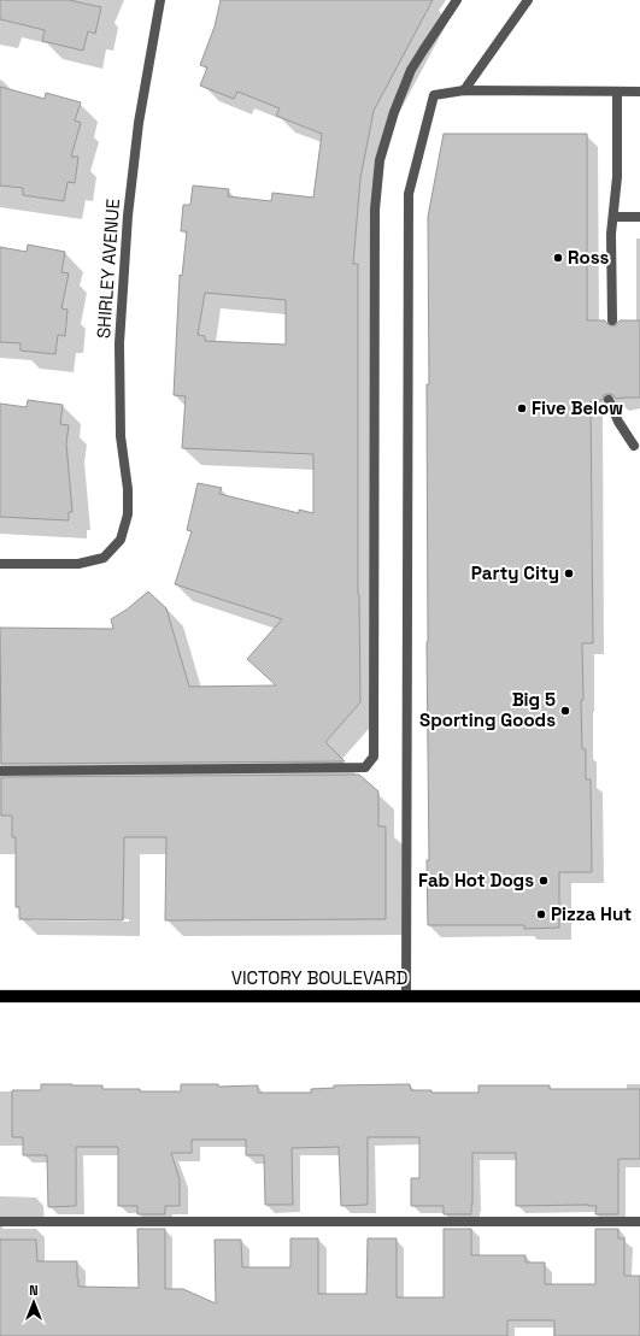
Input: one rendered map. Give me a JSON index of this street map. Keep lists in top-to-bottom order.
{
  "streets": {
    "main road": ["VICTORY BOULEVARD"],
    "street": ["SHIRLEY AVENUE"]
  },
  "places": [
    "Ross",
    "Five Below",
    "Party City",
    "Big 5 Sporting Goods",
    "Fab Hot Dogs",
    "Pizza Hut"
  ],
  "north": "top"
}
